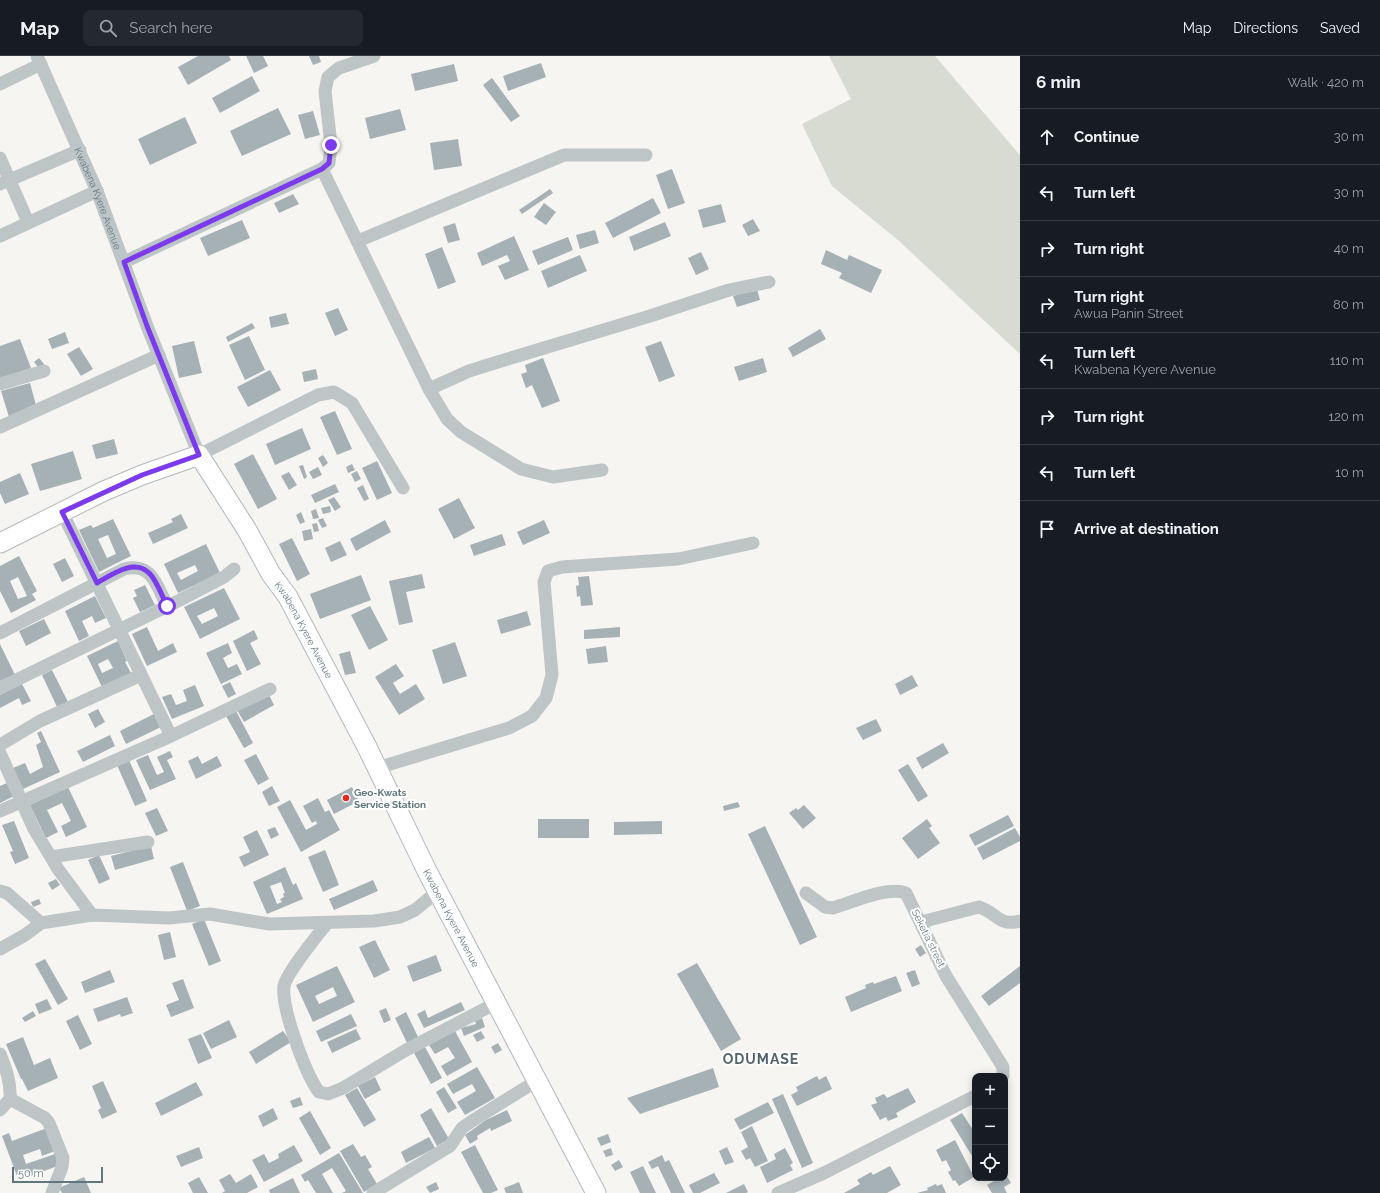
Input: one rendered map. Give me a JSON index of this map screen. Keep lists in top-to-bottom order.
{
  "streets": {
    "main road": ["Kwabena Kyere Avenue"],
    "street": ["Seketia street"]
  },
  "districts": ["ODUMASE"],
  "places": ["Geo-Kwats Service Station"],
  "scale_bar": "50 m",
  "page": {
    "header": "Map",
    "search": "Search here",
    "nav": ["Map", "Directions", "Saved"],
    "heading": ["6 min", "Walk · 420 m"],
    "list": [
      ["Continue", "30 m"],
      ["Turn left", "30 m"],
      ["Turn right", "40 m"],
      ["Turn right", "Awua Panin Street", "80 m"],
      ["Turn left", "Kwabena Kyere Avenue", "110 m"],
      ["Turn right", "120 m"],
      ["Turn left", "10 m"],
      "Arrive at destination"
    ],
    "map_buttons": ["+", "−"],
    "scale": "50 m"
  }
}
